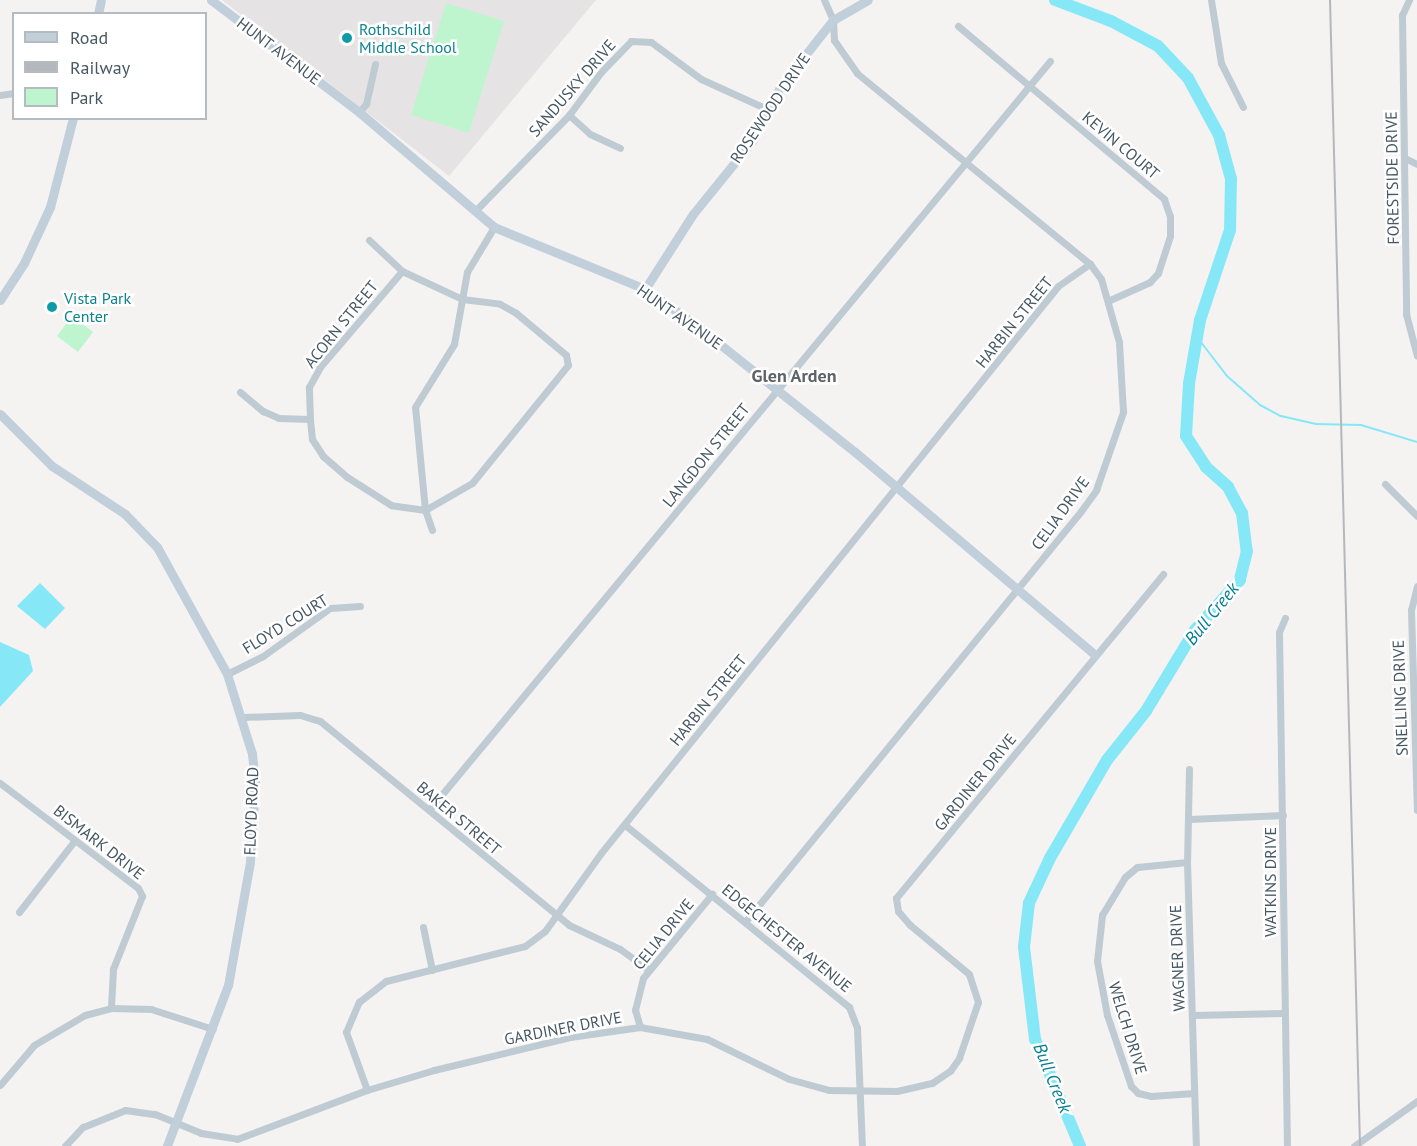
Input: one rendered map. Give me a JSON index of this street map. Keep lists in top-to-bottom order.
{
  "streets": {
    "street": [
      "HUNT AVENUE",
      "SANDUSKY DRIVE",
      "ROSEWOOD DRIVE",
      "KEVIN COURT",
      "FORESTSIDE DRIVE",
      "HARBIN STREET",
      "ACORN STREET",
      "LANGDON STREET",
      "CELIA DRIVE",
      "FLOYD COURT",
      "SNELLING DRIVE",
      "GARDINER DRIVE",
      "FLOYD ROAD",
      "BAKER STREET",
      "BISMARK DRIVE",
      "WATKINS DRIVE",
      "EDGECHESTER AVENUE",
      "WAGNER DRIVE",
      "WELCH DRIVE"
    ]
  },
  "crossings": [
    ["HUNT AVENUE", "SANDUSKY DRIVE"],
    ["HUNT AVENUE", "ROSEWOOD DRIVE"],
    ["HUNT AVENUE", "HARBIN STREET"],
    ["HUNT AVENUE", "LANGDON STREET"],
    ["HUNT AVENUE", "CELIA DRIVE"],
    ["HUNT AVENUE", "GARDINER DRIVE"],
    ["SANDUSKY DRIVE", "ROSEWOOD DRIVE"],
    ["ROSEWOOD DRIVE", "CELIA DRIVE"],
    ["KEVIN COURT", "LANGDON STREET"],
    ["KEVIN COURT", "CELIA DRIVE"],
    ["HARBIN STREET", "CELIA DRIVE"],
    ["HARBIN STREET", "GARDINER DRIVE"],
    ["HARBIN STREET", "BAKER STREET"],
    ["HARBIN STREET", "EDGECHESTER AVENUE"],
    ["LANGDON STREET", "CELIA DRIVE"],
    ["LANGDON STREET", "BAKER STREET"],
    ["CELIA DRIVE", "GARDINER DRIVE"],
    ["CELIA DRIVE", "BAKER STREET"],
    ["CELIA DRIVE", "EDGECHESTER AVENUE"],
    ["FLOYD COURT", "FLOYD ROAD"],
    ["GARDINER DRIVE", "FLOYD ROAD"],
    ["GARDINER DRIVE", "EDGECHESTER AVENUE"],
    ["FLOYD ROAD", "BAKER STREET"],
    ["WAGNER DRIVE", "WELCH DRIVE"]
  ],
  "districts": ["Glen Arden"],
  "water": ["Bull Creek"],
  "places": ["Rothschild Middle School", "Vista Park Center"],
  "legend": ["Road", "Railway", "Park"]
}
